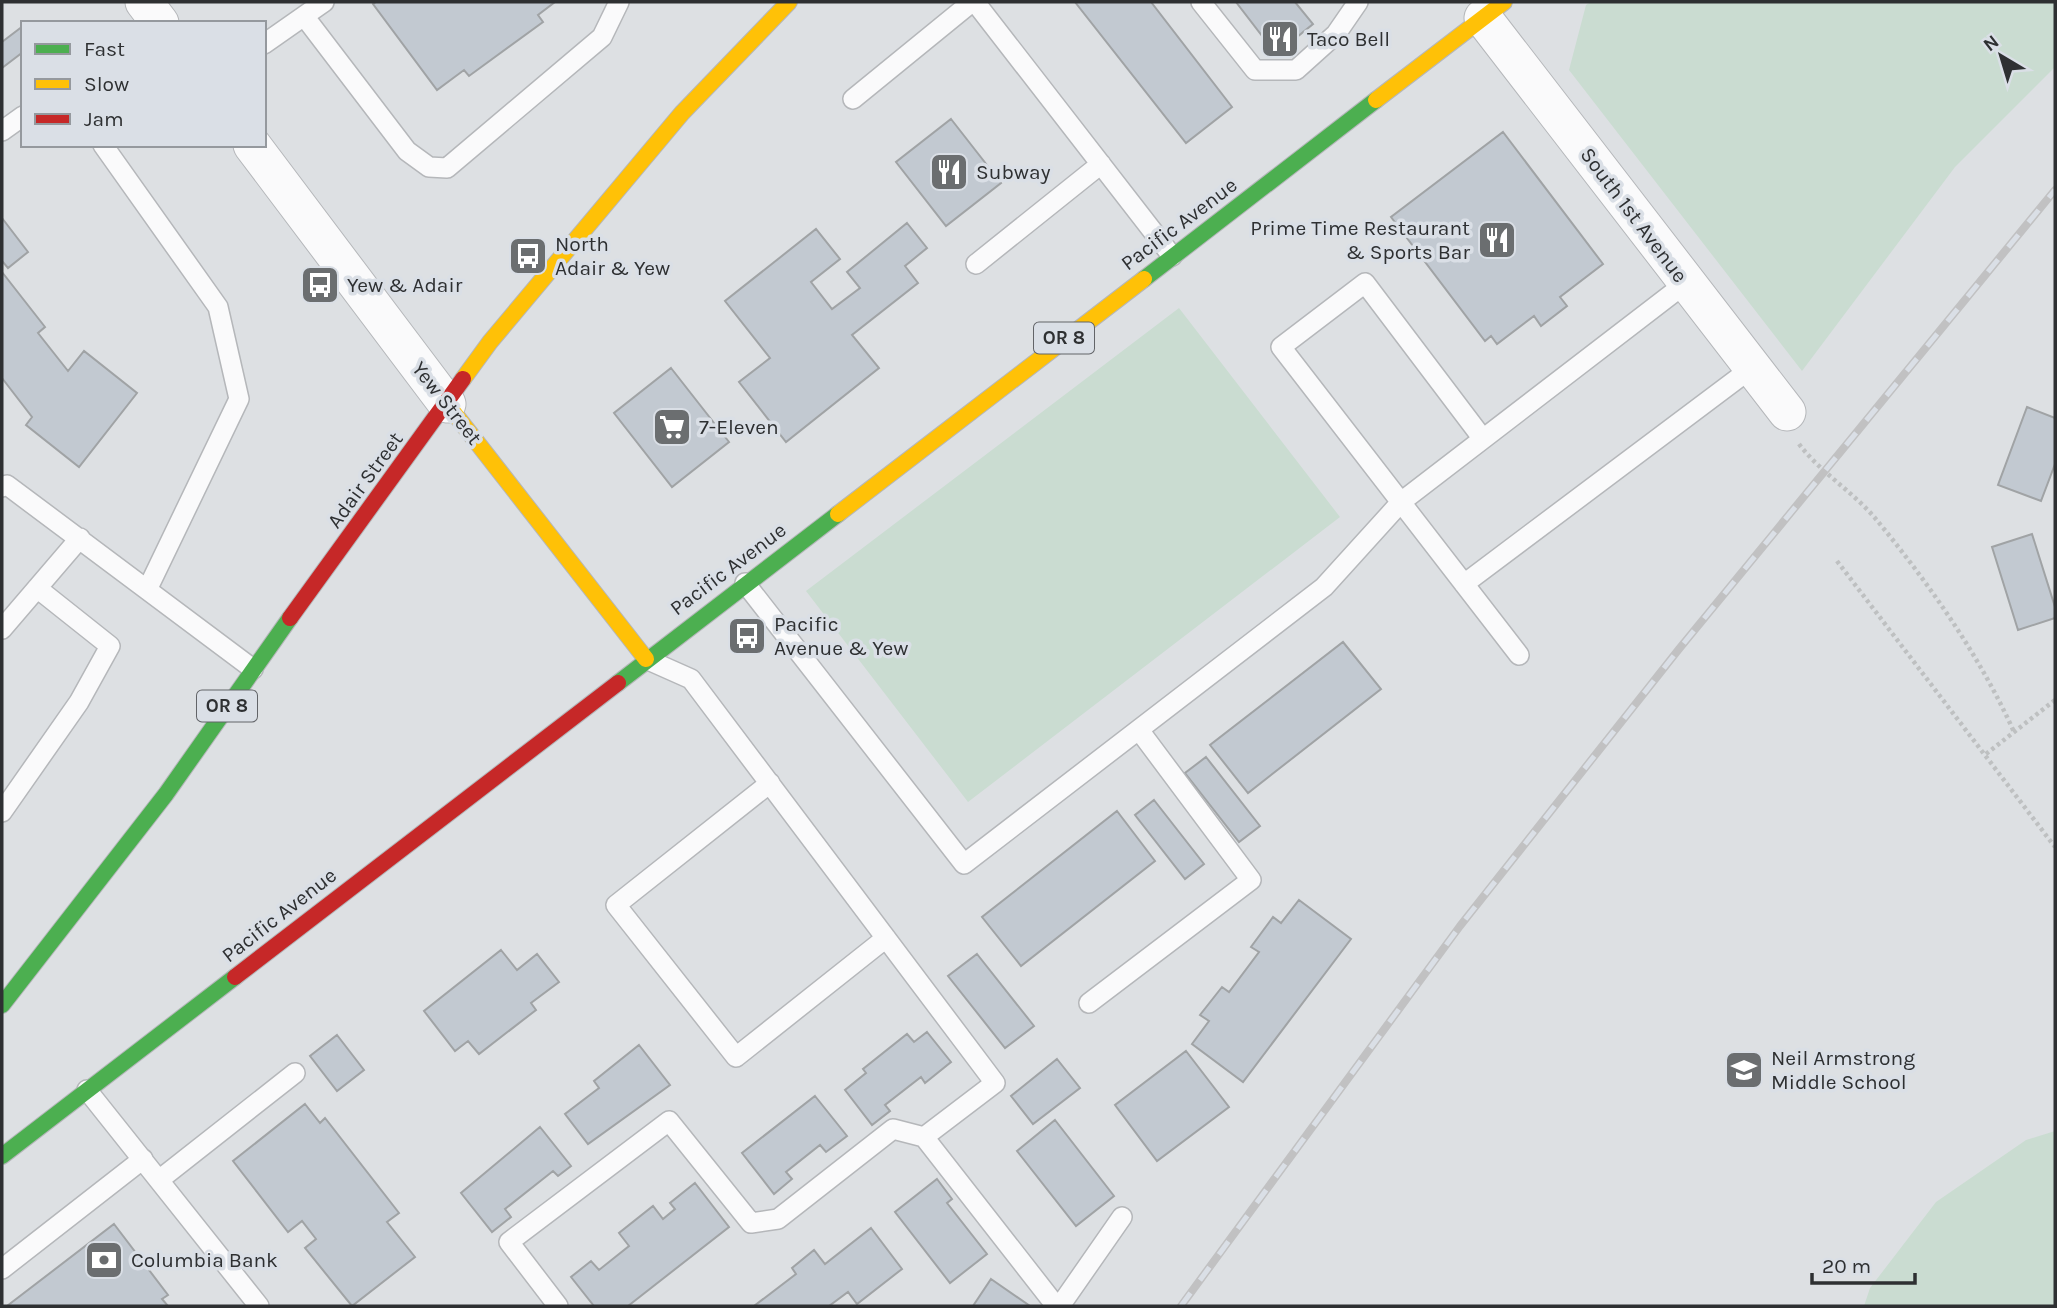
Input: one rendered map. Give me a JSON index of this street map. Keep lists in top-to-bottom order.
{
  "streets": {
    "main road": [
      "Pacific Avenue",
      "OR 8",
      "Yew Street",
      "Adair Street"
    ],
    "street": ["South 1st Avenue"]
  },
  "crossings": [
    ["South 1st Avenue", "Pacific Avenue"],
    ["Pacific Avenue", "Yew Street"],
    ["Yew Street", "Adair Street"]
  ],
  "places": {
    "restaurant": ["Taco Bell", "Subway", "Prime Time Restaurant & Sports Bar"],
    "bus stop": ["North Adair & Yew", "Yew & Adair", "Pacific Avenue & Yew"],
    "supermarket": ["7-Eleven"],
    "school or university": ["Neil Armstrong Middle School"],
    "bank": ["Columbia Bank"]
  },
  "legend": ["Fast", "Slow", "Jam"],
  "scale_bar": "20 m",
  "north": "top left"
}
